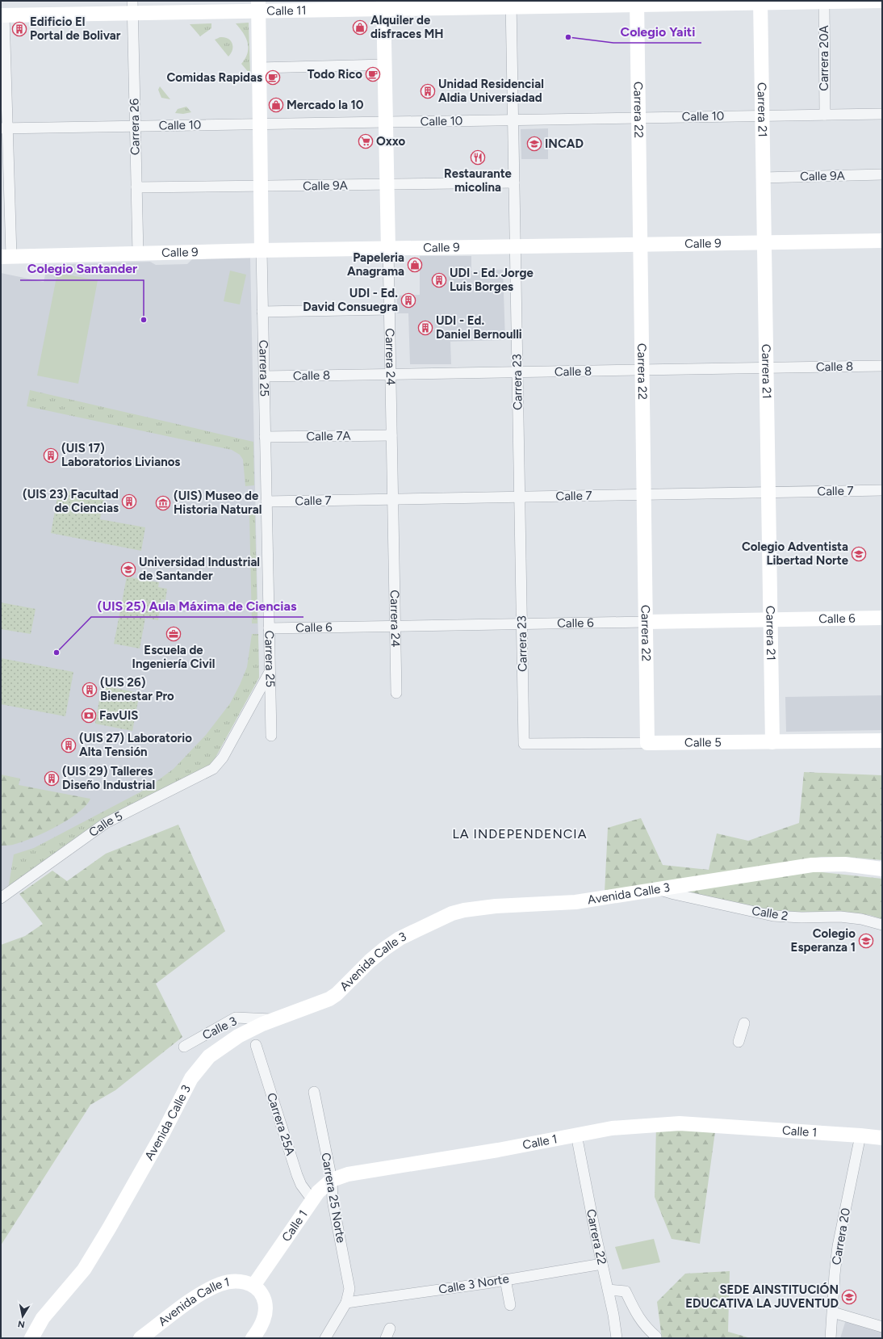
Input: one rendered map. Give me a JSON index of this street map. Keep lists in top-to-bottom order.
{
  "streets": {
    "street": [
      "Calle 11",
      "Carrera 20A",
      "Carrera 22",
      "Carrera 21",
      "Calle 10",
      "Carrera 26",
      "Calle 9A",
      "Calle 9",
      "Carrera 24",
      "Calle 8",
      "Carrera 25",
      "Carrera 23",
      "Calle 7A",
      "Calle 7",
      "Calle 6",
      "Calle 5",
      "Avenida Calle 3",
      "Calle 2",
      "Calle 3",
      "Carrera 25A",
      "Calle 1",
      "Carrera 25 Norte",
      "Carrera 20",
      "Calle 3 Norte",
      "Avenida Calle 1"
    ]
  },
  "crossings": [
    ["Calle 11", "Carrera 20A"],
    ["Calle 11", "Carrera 22"],
    ["Calle 11", "Carrera 21"],
    ["Calle 11", "Carrera 26"],
    ["Calle 11", "Carrera 24"],
    ["Calle 11", "Carrera 25"],
    ["Calle 11", "Carrera 23"],
    ["Carrera 20A", "Calle 10"],
    ["Carrera 22", "Calle 10"],
    ["Carrera 22", "Calle 9"],
    ["Carrera 22", "Calle 8"],
    ["Carrera 22", "Calle 7"],
    ["Carrera 22", "Calle 6"],
    ["Carrera 22", "Calle 5"],
    ["Carrera 22", "Calle 1"],
    ["Carrera 22", "Calle 3 Norte"],
    ["Carrera 21", "Calle 10"],
    ["Carrera 21", "Calle 9A"],
    ["Carrera 21", "Calle 9"],
    ["Carrera 21", "Calle 8"],
    ["Carrera 21", "Calle 7"],
    ["Carrera 21", "Calle 6"],
    ["Carrera 21", "Calle 5"],
    ["Calle 10", "Carrera 26"],
    ["Calle 10", "Carrera 24"],
    ["Calle 10", "Carrera 25"],
    ["Calle 10", "Carrera 23"],
    ["Carrera 26", "Calle 9A"],
    ["Carrera 26", "Calle 9"],
    ["Calle 9A", "Carrera 24"],
    ["Calle 9A", "Carrera 25"],
    ["Calle 9A", "Carrera 23"],
    ["Calle 9", "Carrera 24"],
    ["Calle 9", "Carrera 25"],
    ["Calle 9", "Carrera 23"],
    ["Carrera 24", "Calle 8"],
    ["Carrera 24", "Calle 7A"],
    ["Carrera 24", "Calle 7"],
    ["Carrera 24", "Calle 6"],
    ["Calle 8", "Carrera 25"],
    ["Calle 8", "Carrera 23"],
    ["Carrera 25", "Calle 7A"],
    ["Carrera 25", "Calle 7"],
    ["Carrera 25", "Calle 6"],
    ["Carrera 25", "Calle 5"],
    ["Carrera 23", "Calle 7"],
    ["Carrera 23", "Calle 6"],
    ["Carrera 23", "Calle 5"],
    ["Avenida Calle 3", "Calle 2"],
    ["Avenida Calle 3", "Calle 3"],
    ["Carrera 25A", "Calle 1"],
    ["Calle 1", "Carrera 25 Norte"],
    ["Calle 1", "Carrera 20"],
    ["Calle 1", "Avenida Calle 1"],
    ["Carrera 25 Norte", "Calle 3 Norte"]
  ],
  "districts": ["LA INDEPENDENCIA"],
  "places": {
    "shop": ["Alquiler de disfraces MH", "Mercado la 10", "Papeleria Anagrama"],
    "building": [
      "Edificio El Portal de Bolivar",
      "Unidad Residencial Aldia Universiadad",
      "UDI - Ed. Jorge Luis Borges",
      "UDI - Ed. David Consuegra",
      "UDI - Ed. Daniel Bernoulli",
      "(UIS 17) Laboratorios Livianos",
      "(UIS 23) Facultad de Ciencias",
      "(UIS 26) Bienestar Pro",
      "(UIS 27) Laboratorio Alta Tensión",
      "(UIS 29) Talleres Diseño Industrial"
    ],
    "other": ["Colegio Yaiti", "Colegio Santander", "(UIS 25) Aula Máxima de Ciencias"],
    "cafe": ["Todo Rico", "Comidas Rapidas"],
    "supermarket": ["Oxxo"],
    "school or university": [
      "INCAD",
      "Colegio Adventista Libertad Norte",
      "Universidad Industrial de Santander",
      "Colegio Esperanza 1",
      "SEDE AINSTITUCIÓN EDUCATIVA LA JUVENTUD"
    ],
    "restaurant": ["Restaurante micolina"],
    "museum": ["(UIS) Museo de Historia Natural"],
    "office": ["Escuela de Ingeniería Civil"],
    "bank": ["FavUIS"]
  },
  "north": "bottom"
}
